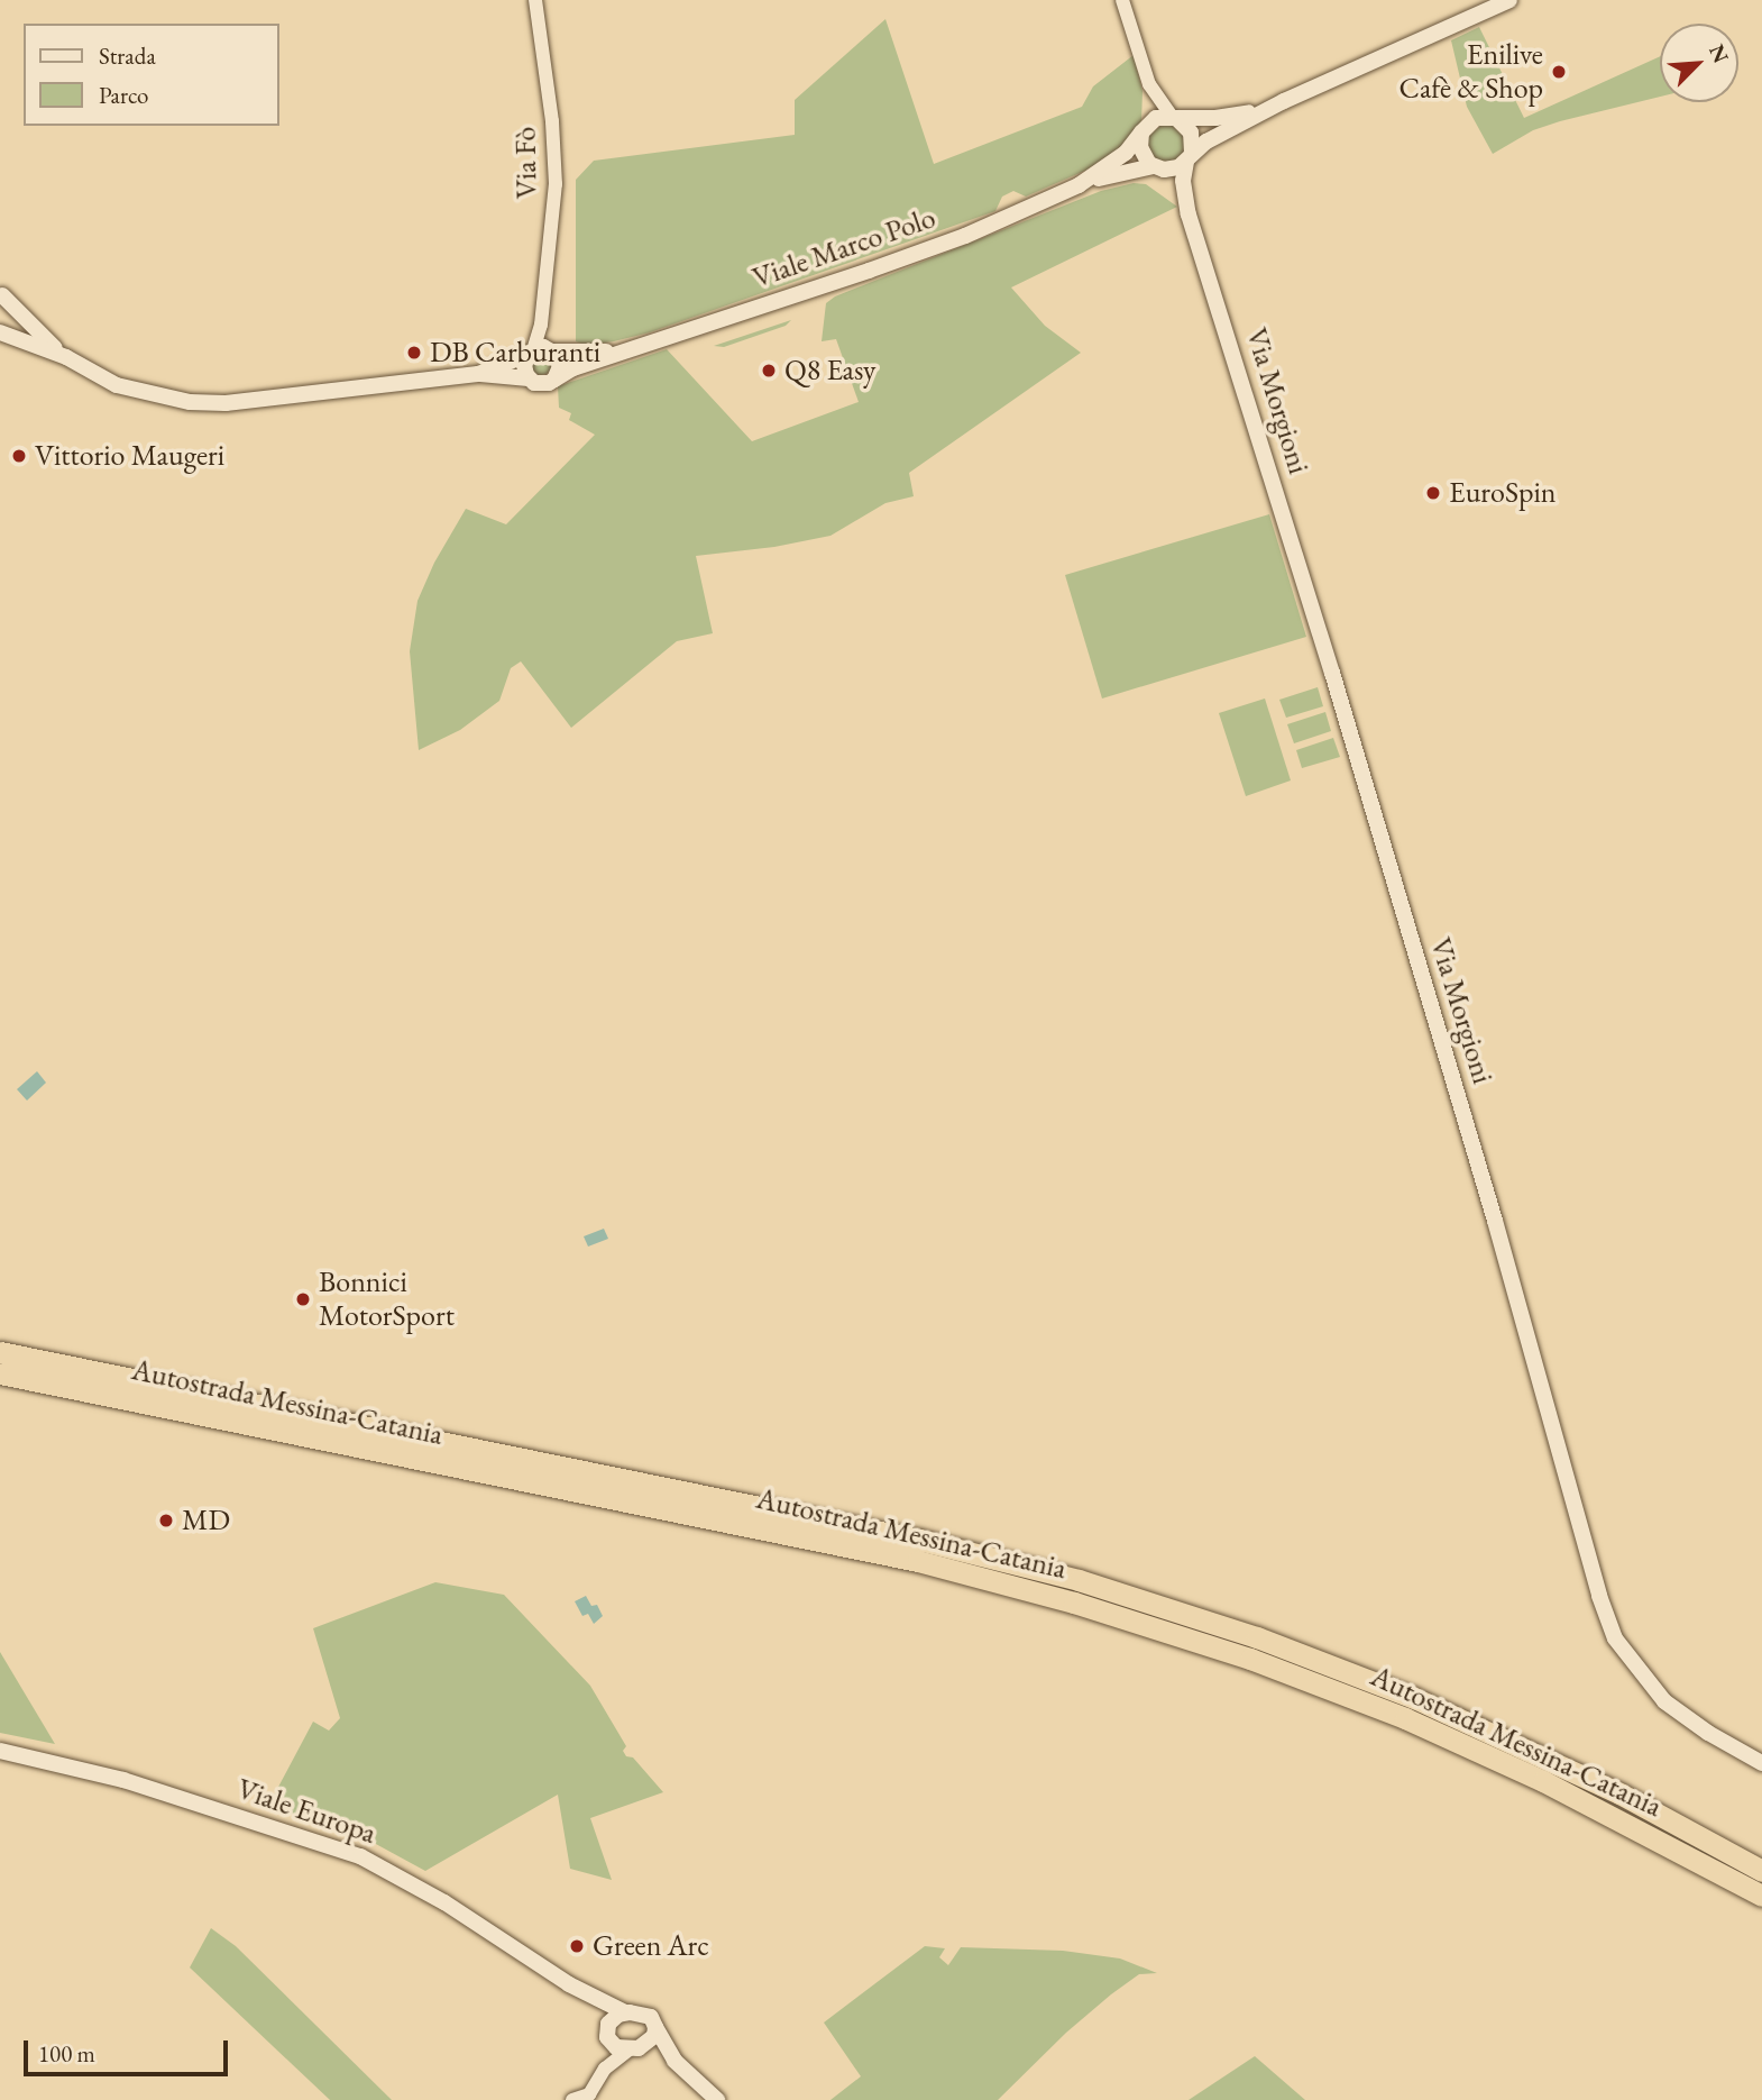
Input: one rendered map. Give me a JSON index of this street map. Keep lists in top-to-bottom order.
{
  "streets": {
    "highway": ["Autostrada Messina-Catania"],
    "main road": ["Viale Marco Polo", "Via Morgioni", "Viale Europa"],
    "street": ["Via Fò"]
  },
  "places": [
    "Enilive Cafè & Shop",
    "DB Carburanti",
    "Q8 Easy",
    "Vittorio Maugeri",
    "EuroSpin",
    "Bonnici MotorSport",
    "MD",
    "Green Arc"
  ],
  "legend": ["Strada", "Parco"],
  "scale_bar": "100 m",
  "north": "top right"
}
